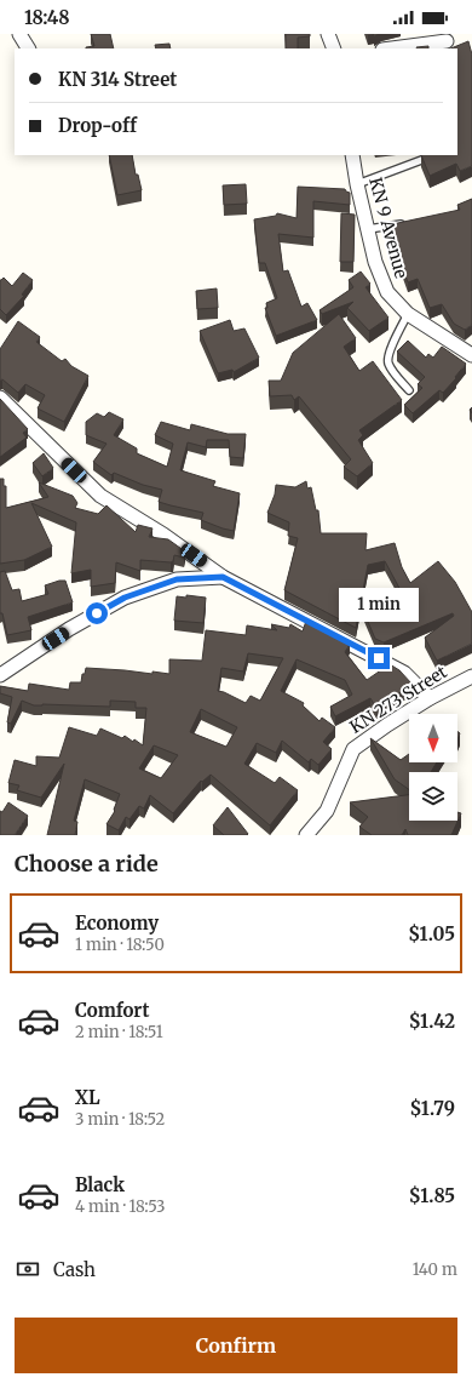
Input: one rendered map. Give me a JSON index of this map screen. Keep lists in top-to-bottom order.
{
  "streets": {
    "street": ["KN 9 Avenue", "KN 273 Street"]
  },
  "north": "bottom",
  "page": {
    "status": "18:48",
    "banner": ["KN 314 Street", "Drop-off"],
    "bubble": "1 min",
    "heading": "Choose a ride",
    "list": [
      {
        "name": "Economy",
        "note": "1 min · 18:50",
        "value": "$1.05"
      },
      {
        "name": "Comfort",
        "note": "2 min · 18:51",
        "value": "$1.42"
      },
      {
        "name": "XL",
        "note": "3 min · 18:52",
        "value": "$1.79"
      },
      {
        "name": "Black",
        "note": "4 min · 18:53",
        "value": "$1.85"
      }
    ],
    "pay": ["Cash", "140 m"],
    "buttons": "Confirm"
  }
}
